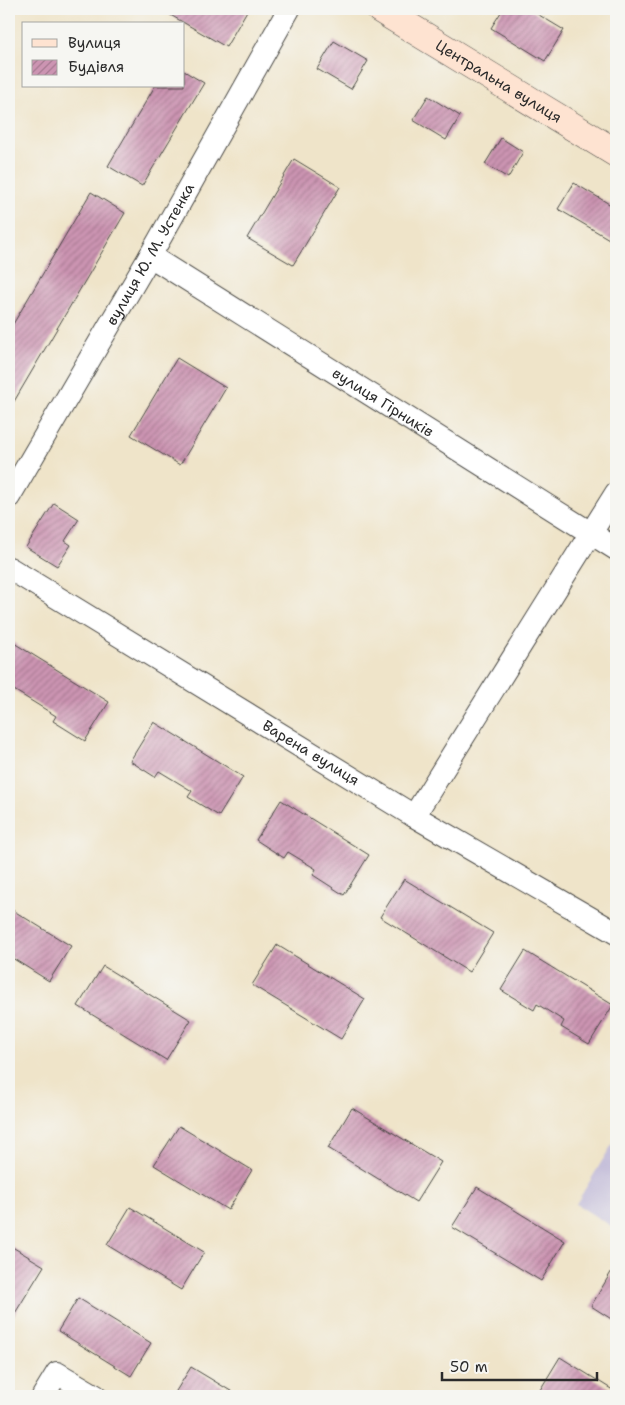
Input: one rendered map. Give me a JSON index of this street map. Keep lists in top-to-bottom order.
{
  "streets": {
    "main road": ["Центральна вулиця"],
    "street": ["вулиця Ю. М. Устенка", "вулиця Гірників", "Варена вулиця"]
  },
  "crossings": [
    ["вулиця Ю. М. Устенка", "вулиця Гірників"]
  ],
  "legend": ["Вулиця", "Будівля"],
  "scale_bar": "50 m"
}
